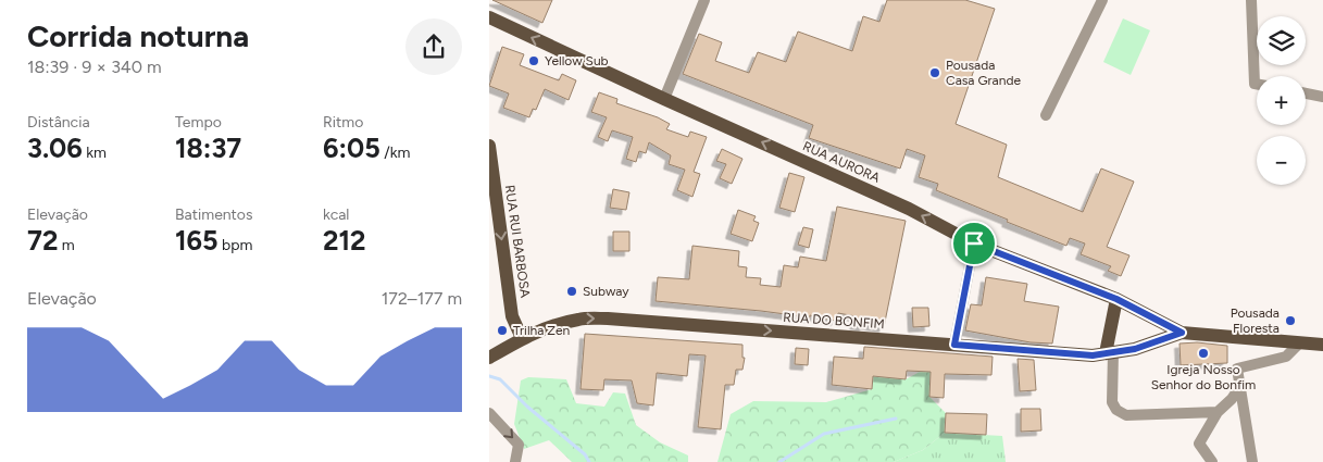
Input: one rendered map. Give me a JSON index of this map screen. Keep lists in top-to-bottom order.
{
  "streets": {
    "main road": ["RUA AURORA", "RUA RUI BARBOSA", "RUA DO BONFIM"]
  },
  "crossings": [
    ["RUA AURORA", "RUA DO BONFIM"],
    ["RUA RUI BARBOSA", "RUA DO BONFIM"]
  ],
  "one_way": ["RUA AURORA", "RUA RUI BARBOSA", "RUA DO BONFIM"],
  "places": [
    "Yellow Sub",
    "Pousada Casa Grande",
    "Subway",
    "Pousada Floresta",
    "Trilha Zen",
    "Igreja Nosso Senhor do Bonfim"
  ],
  "page": {
    "heading": ["Corrida noturna", "18:39 · 9 × 340 m"],
    "map_buttons": ["+", "−"],
    "stats": [
      ["Distância", "3.06 km"],
      ["Tempo", "18:37"],
      ["Ritmo", "6:05 /km"],
      ["Elevação", "72 m"],
      ["Batimentos", "165 bpm"],
      ["kcal", "212"]
    ],
    "chart": ["Elevação", "172–177 m"]
  }
}
